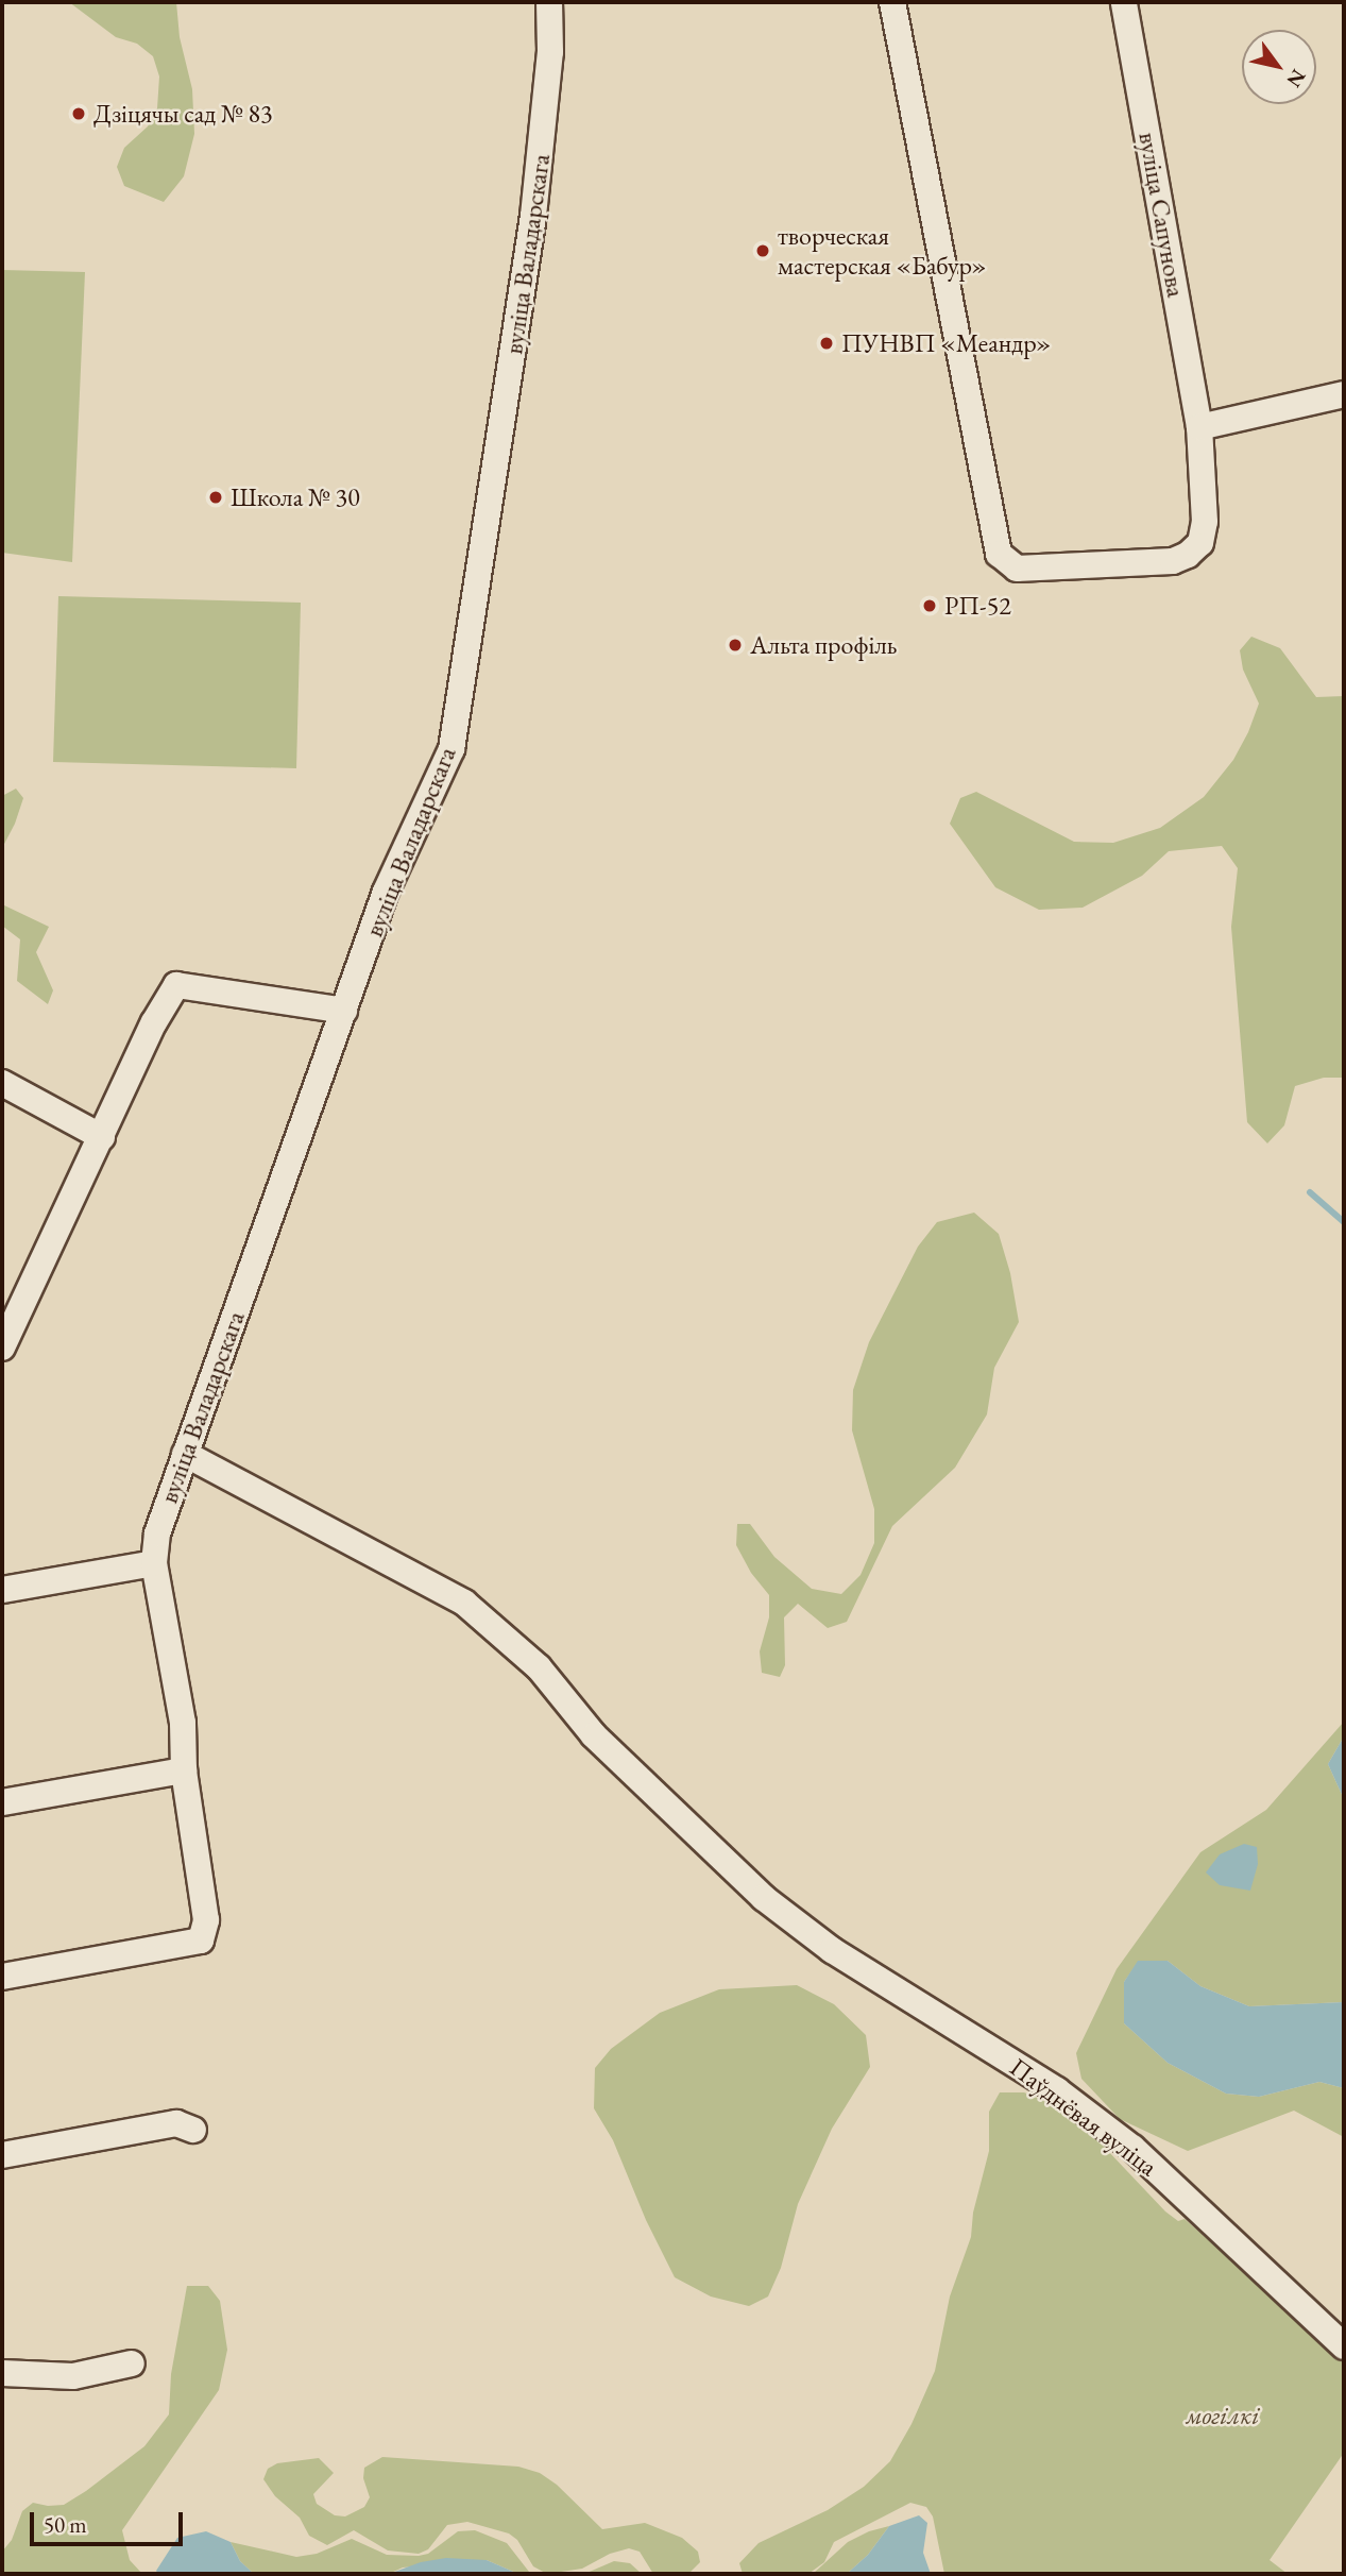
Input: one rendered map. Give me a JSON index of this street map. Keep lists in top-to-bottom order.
{
  "streets": {
    "street": ["вуліца Сапунова", "вуліца Валадарскага", "Паўднёвая вуліца"]
  },
  "crossings": [
    ["вуліца Валадарскага", "Паўднёвая вуліца"]
  ],
  "parks": ["могілкі"],
  "places": [
    "Дзіцячы сад № 83",
    "творческая мастерская «Бабур»",
    "ПУНВП «Меандр»",
    "Школа № 30",
    "РП-52",
    "Альта профіль"
  ],
  "scale_bar": "50 m",
  "north": "bottom right"
}
